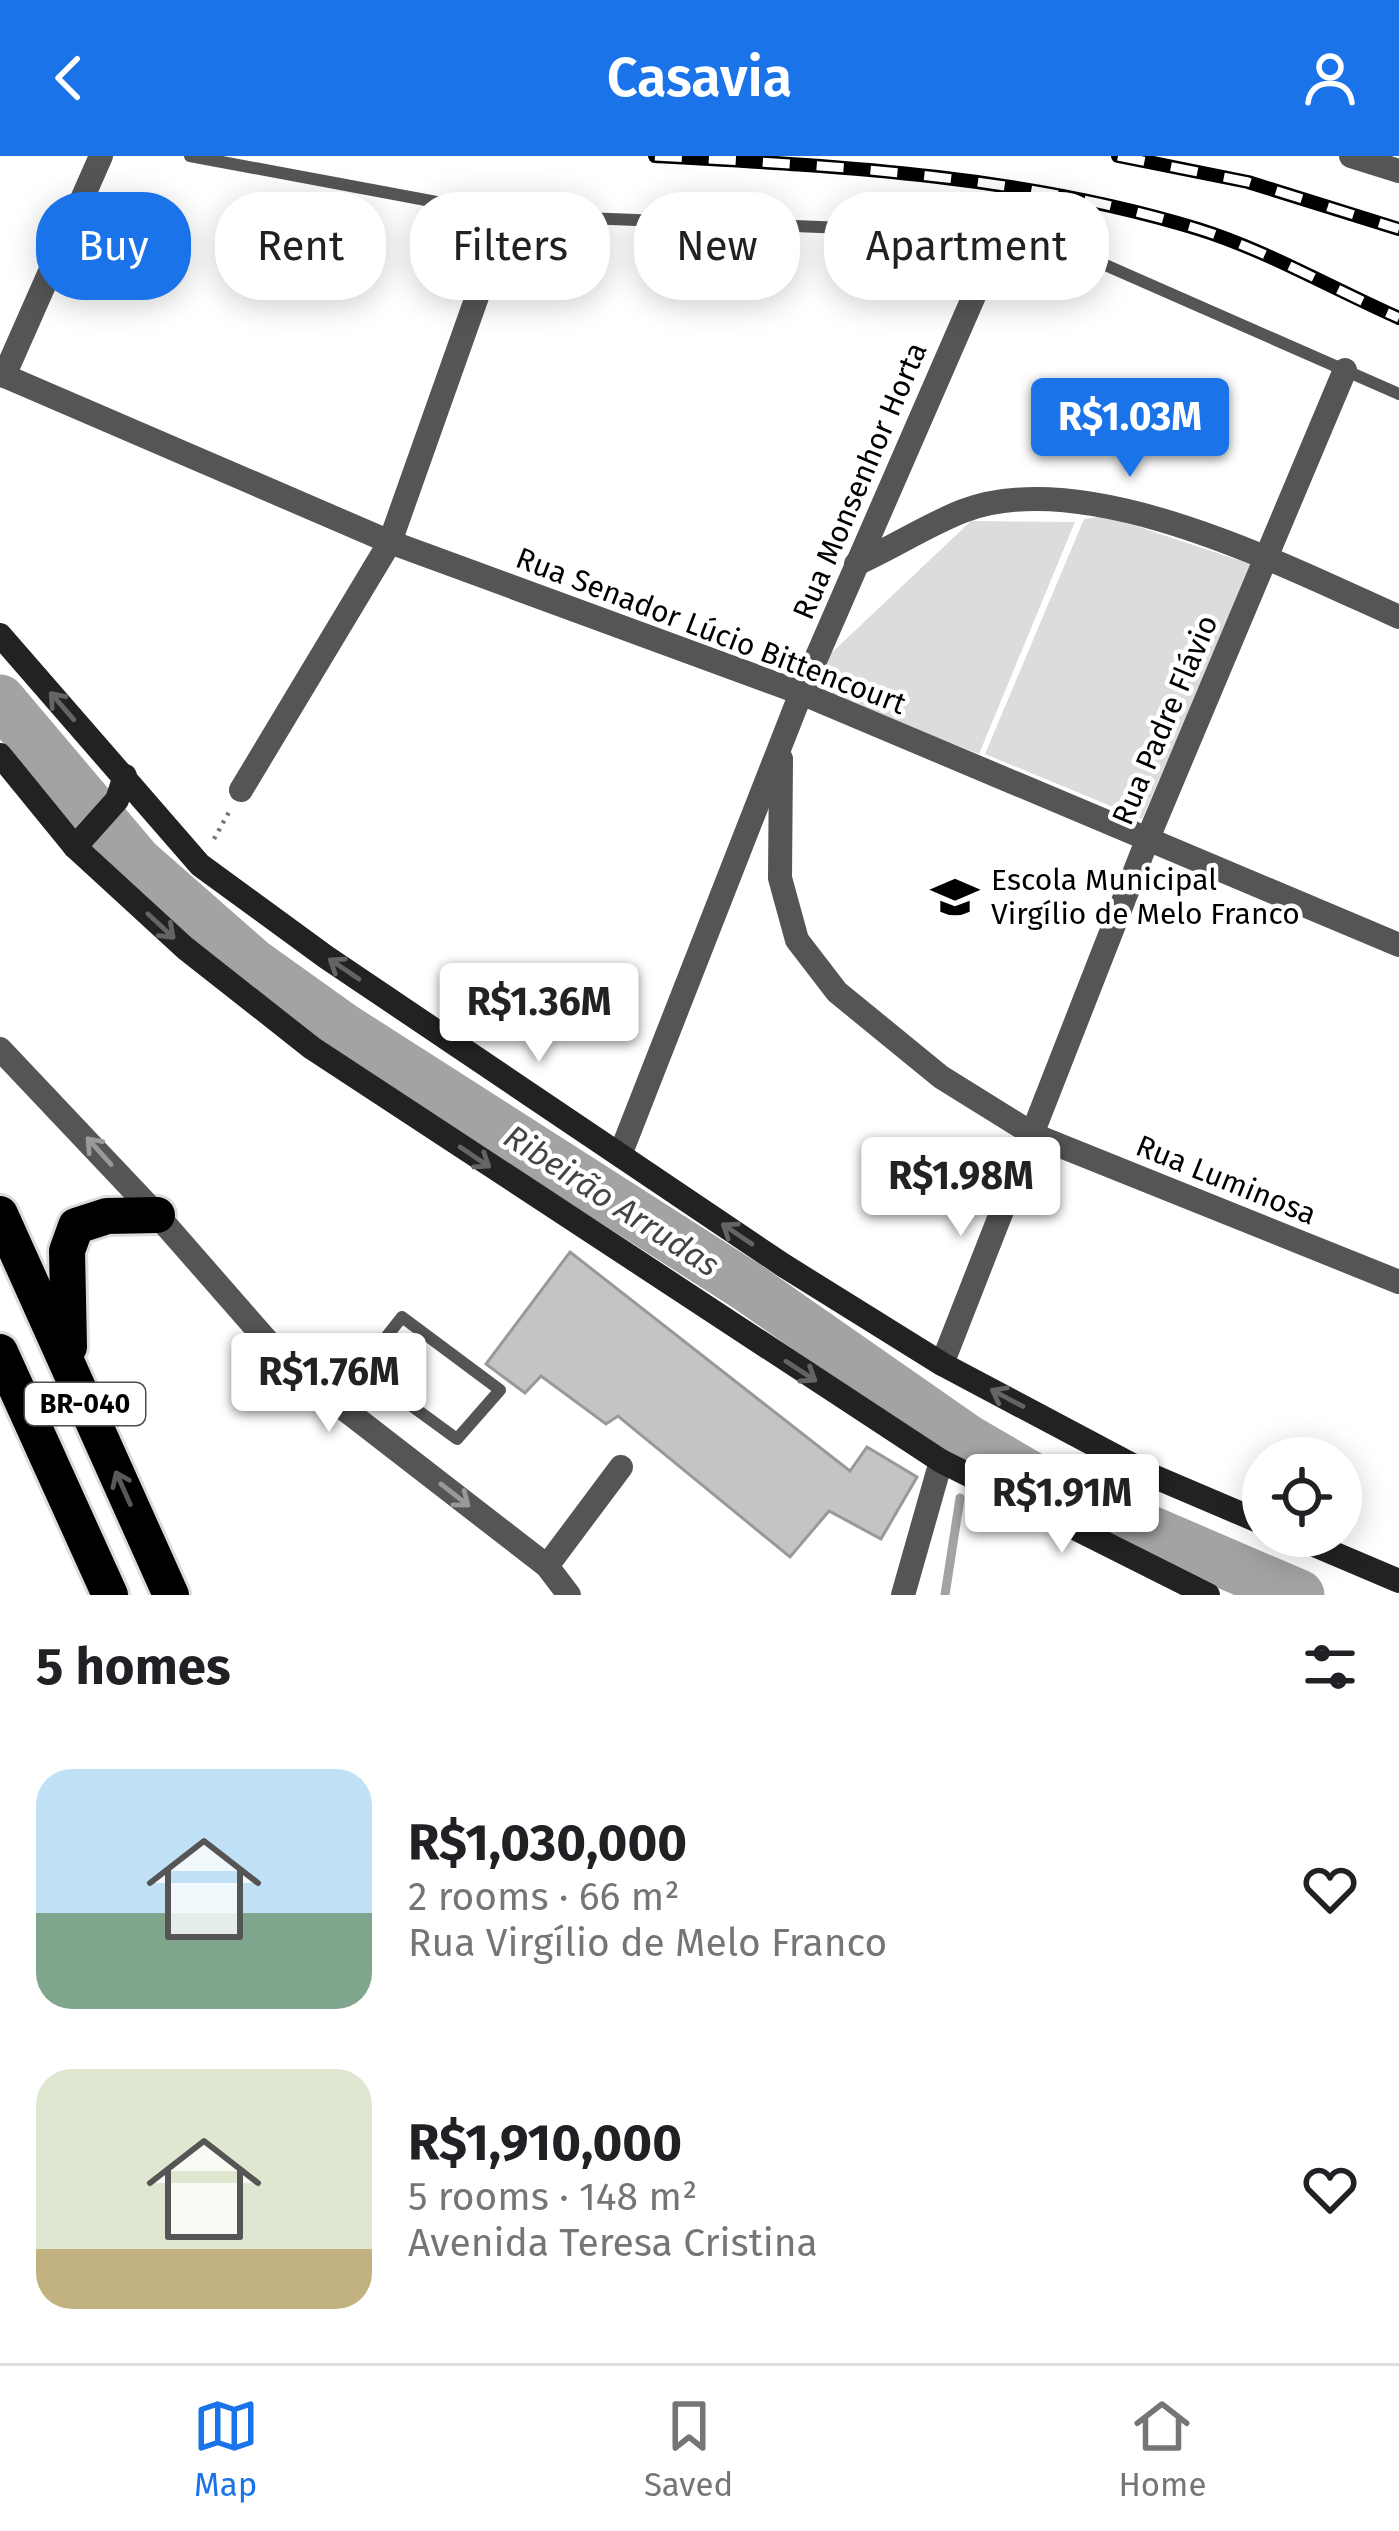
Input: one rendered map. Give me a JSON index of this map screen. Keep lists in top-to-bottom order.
{
  "streets": {
    "highway": ["BR-040"],
    "street": [
      "Rua Monsenhor Horta",
      "Rua Senador Lúcio Bittencourt",
      "Rua Padre Flávio",
      "Rua Luminosa"
    ]
  },
  "crossings": [
    ["Rua Monsenhor Horta", "Rua Senador Lúcio Bittencourt"],
    ["Rua Monsenhor Horta", "Rua Luminosa"],
    ["Rua Senador Lúcio Bittencourt", "Rua Padre Flávio"],
    ["Rua Padre Flávio", "Rua Luminosa"]
  ],
  "water": ["Ribeirão Arrudas"],
  "places": {
    "school or university": ["Escola Municipal Virgílio de Melo Franco"]
  },
  "page": {
    "header": "Casavia",
    "chip": [
      "Buy",
      "Rent",
      "Filters",
      "New",
      "Apartment"
    ],
    "price": [
      "R$1.03M",
      "R$1.36M",
      "R$1.98M",
      "R$1.76M",
      "R$1.91M"
    ],
    "heading": "5 homes",
    "list": [
      {
        "name": "R$1,030,000",
        "note": "2 rooms · 66 m² · Rua Virgílio de Melo Franco"
      },
      {
        "name": "R$1,910,000",
        "note": "5 rooms · 148 m² · Avenida Teresa Cristina"
      }
    ],
    "tabs": ["Map", "Saved", "Home"]
  }
}
